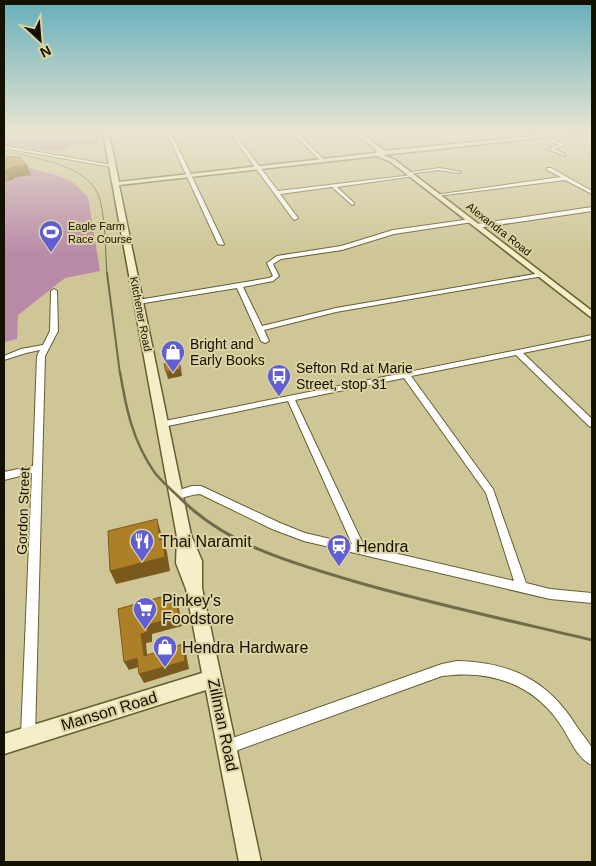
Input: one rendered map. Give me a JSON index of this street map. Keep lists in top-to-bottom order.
{
  "streets": {
    "street": [
      "Alexandra Road",
      "Kitchener Road",
      "Gordon Street",
      "Manson Road",
      "Zillman Road"
    ]
  },
  "crossings": [
    ["Kitchener Road", "Zillman Road"],
    ["Gordon Street", "Manson Road"],
    ["Manson Road", "Zillman Road"]
  ],
  "places": {
    "sports": ["Eagle Farm Race Course"],
    "shop": ["Bright and Early Books", "Hendra Hardware"],
    "bus stop": ["Sefton Rd at Marie Street, stop 31"],
    "restaurant": ["Thai Naramit"],
    "station": ["Hendra"],
    "supermarket": ["Pinkey's Foodstore"]
  },
  "north": "bottom right"
}
